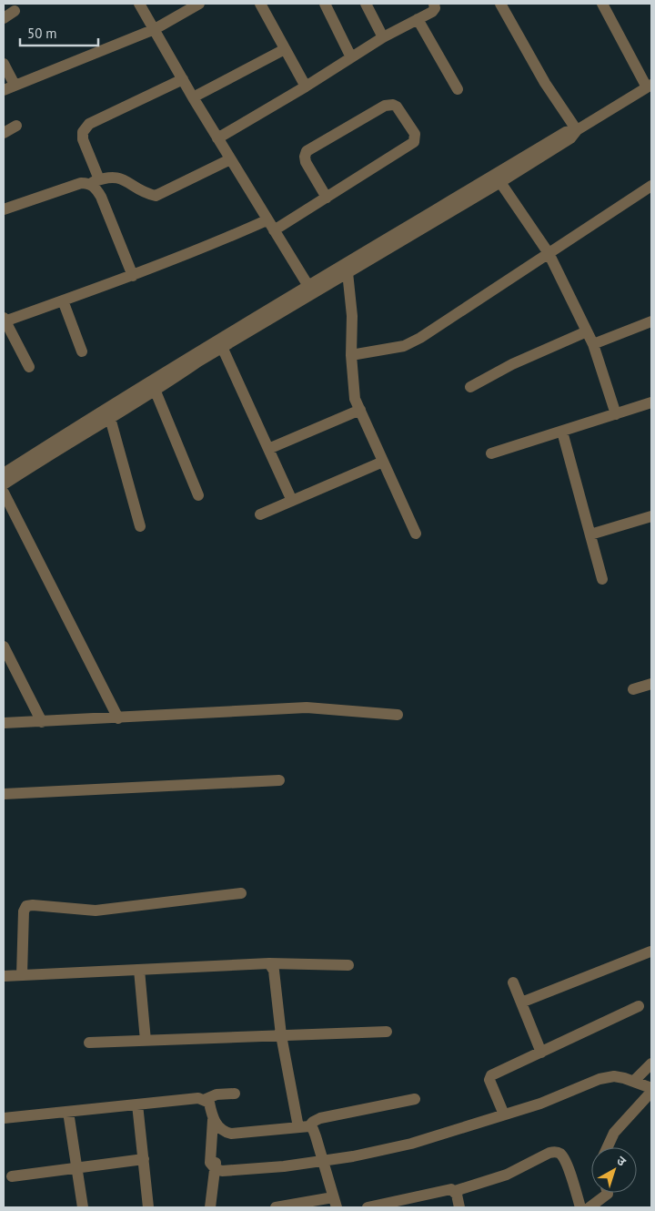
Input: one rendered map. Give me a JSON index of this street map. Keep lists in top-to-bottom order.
{
  "scale_bar": "50 m",
  "north": "top right"
}
